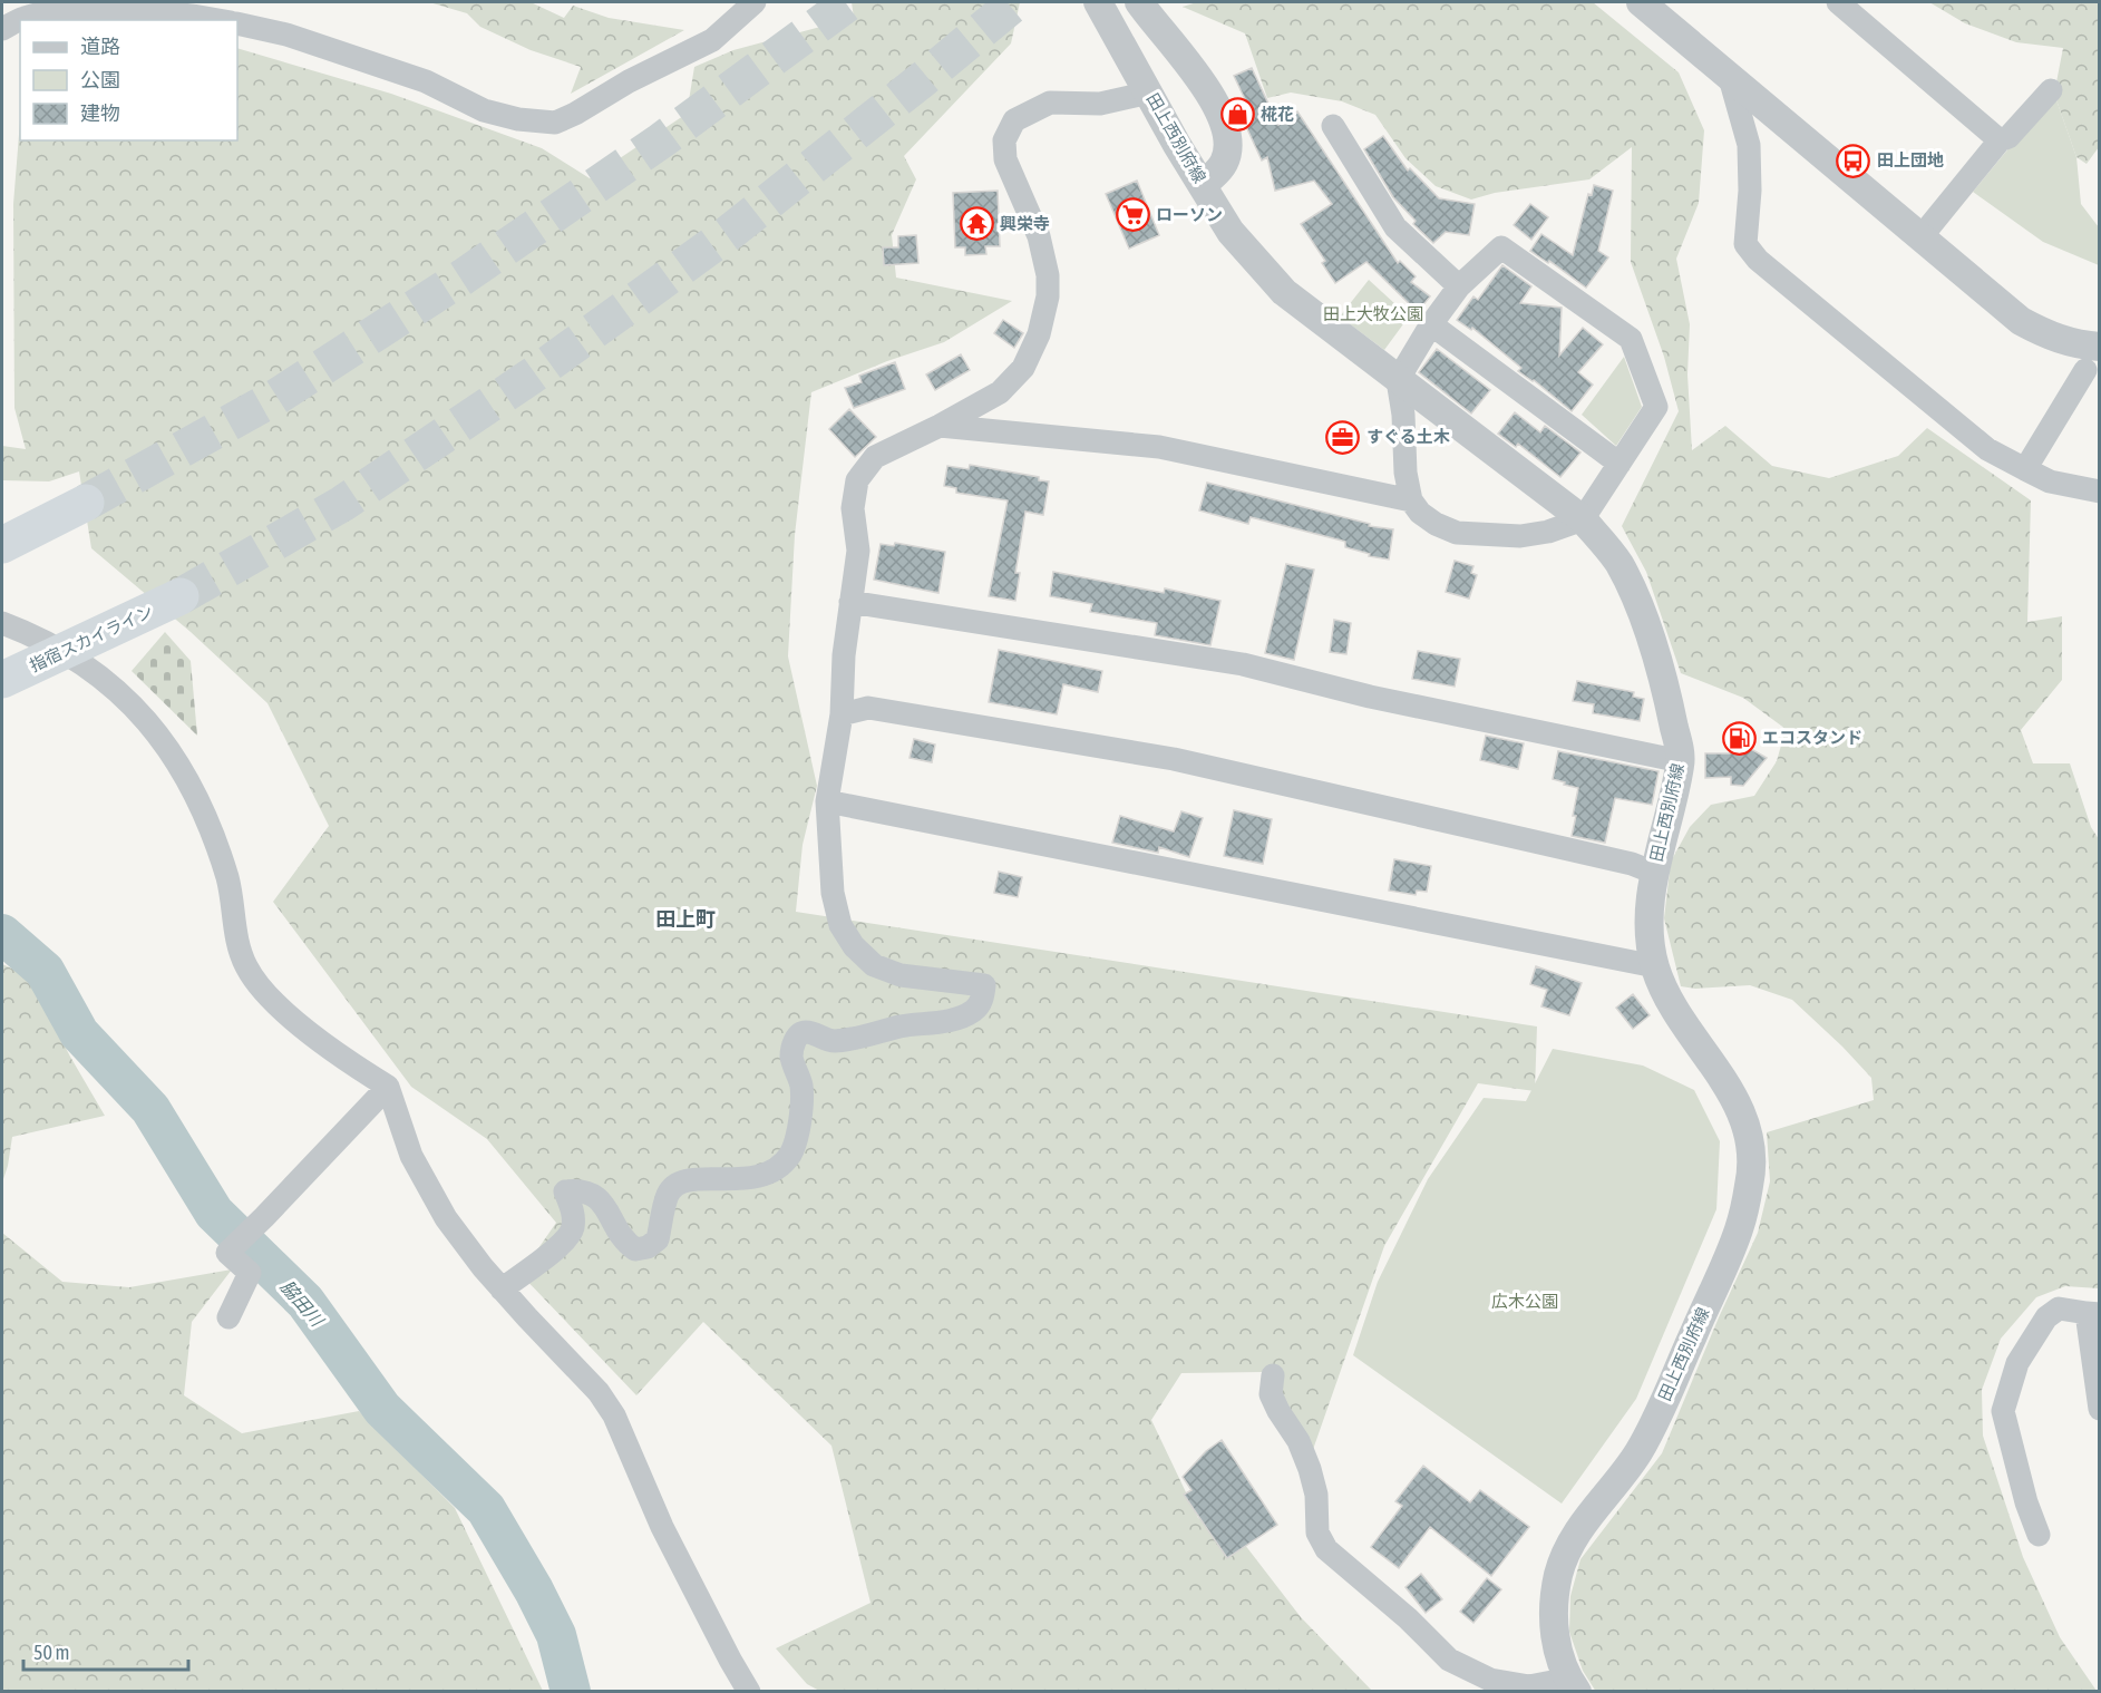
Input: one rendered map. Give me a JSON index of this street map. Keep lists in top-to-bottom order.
{
  "streets": {
    "highway": ["指宿スカイライン"],
    "street": ["田上西別府線"]
  },
  "districts": ["田上町"],
  "water": ["脇田川"],
  "parks": ["田上大牧公園", "広木公園"],
  "places": {
    "shop": ["椛花"],
    "bus stop": ["田上団地"],
    "supermarket": ["ローソン"],
    "temple": ["興栄寺"],
    "office": ["すぐる土木"],
    "fuel station": ["エコスタンド"]
  },
  "legend": ["道路", "公園", "建物"],
  "scale_bar": "50 m"
}
